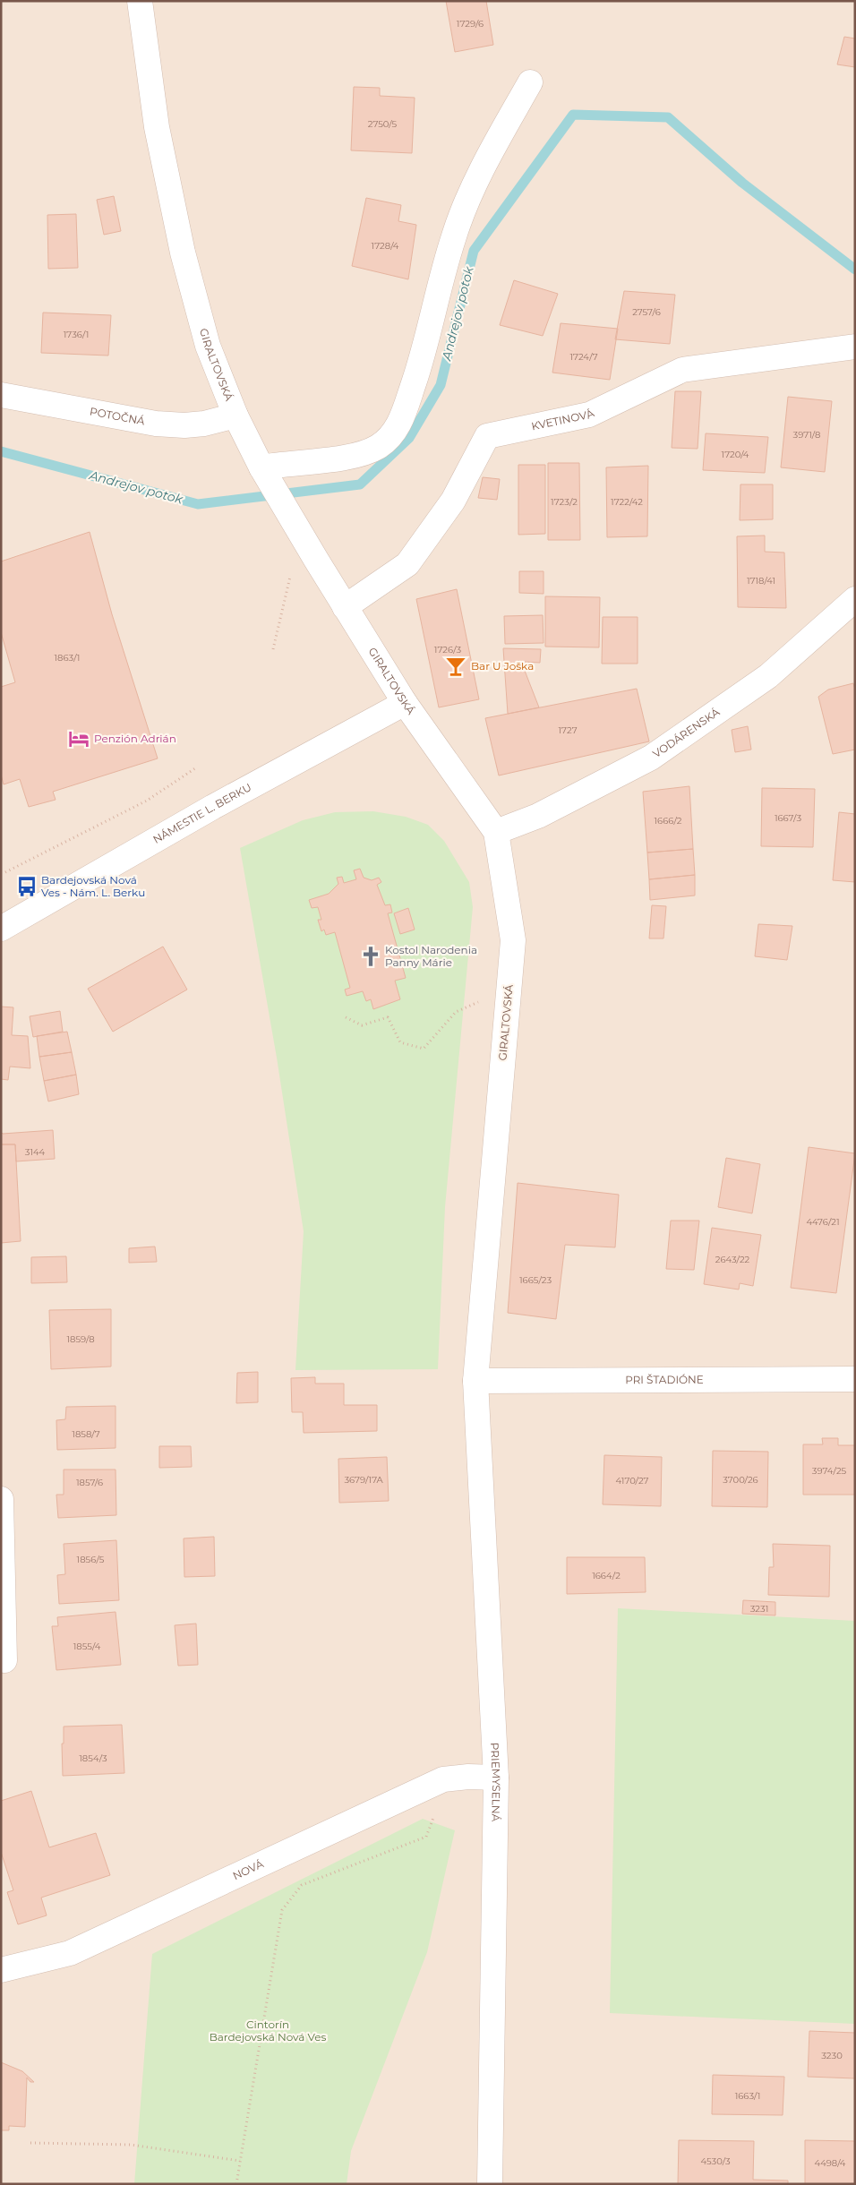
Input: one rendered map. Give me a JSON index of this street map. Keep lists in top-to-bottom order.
{
  "streets": {
    "street": [
      "GIRALTOVSKÁ",
      "POTOČNÁ",
      "KVETINOVÁ",
      "VODÁRENSKÁ",
      "NÁMESTIE L. BERKU",
      "PRI ŠTADIÓNE",
      "PRIEMYSELNÁ",
      "NOVÁ"
    ]
  },
  "crossings": [
    ["GIRALTOVSKÁ", "POTOČNÁ"],
    ["GIRALTOVSKÁ", "KVETINOVÁ"],
    ["GIRALTOVSKÁ", "VODÁRENSKÁ"],
    ["GIRALTOVSKÁ", "NÁMESTIE L. BERKU"],
    ["GIRALTOVSKÁ", "PRI ŠTADIÓNE"],
    ["GIRALTOVSKÁ", "PRIEMYSELNÁ"],
    ["PRI ŠTADIÓNE", "PRIEMYSELNÁ"],
    ["PRIEMYSELNÁ", "NOVÁ"]
  ],
  "water": ["Andrejov potok"],
  "parks": ["Cintorín Bardejovská Nová Ves"],
  "places": {
    "bar": ["Bar U Joška"],
    "hotel": ["Penzión Adrián"],
    "bus stop": ["Bardejovská Nová Ves - Nám. L. Berku"],
    "church": ["Kostol Narodenia Panny Márie"]
  },
  "house_numbers": [
    "1729/6",
    "2750/5",
    "1728/4",
    "2757/6",
    "1736/1",
    "1724/7",
    "3971/8",
    "1720/4",
    "1723/2",
    "1722/42",
    "1718/41",
    "1726/3",
    "1863/1",
    "1727",
    "1667/3",
    "1666/2",
    "3144",
    "4476/21",
    "2643/22",
    "1665/23",
    "1859/8",
    "1858/7",
    "3974/25",
    "3679/17A",
    "3700/26",
    "4170/27",
    "1857/6",
    "1856/5",
    "1664/2",
    "3231",
    "1855/4",
    "1854/3",
    "3230",
    "1663/1",
    "4530/3",
    "4498/4"
  ]
}
